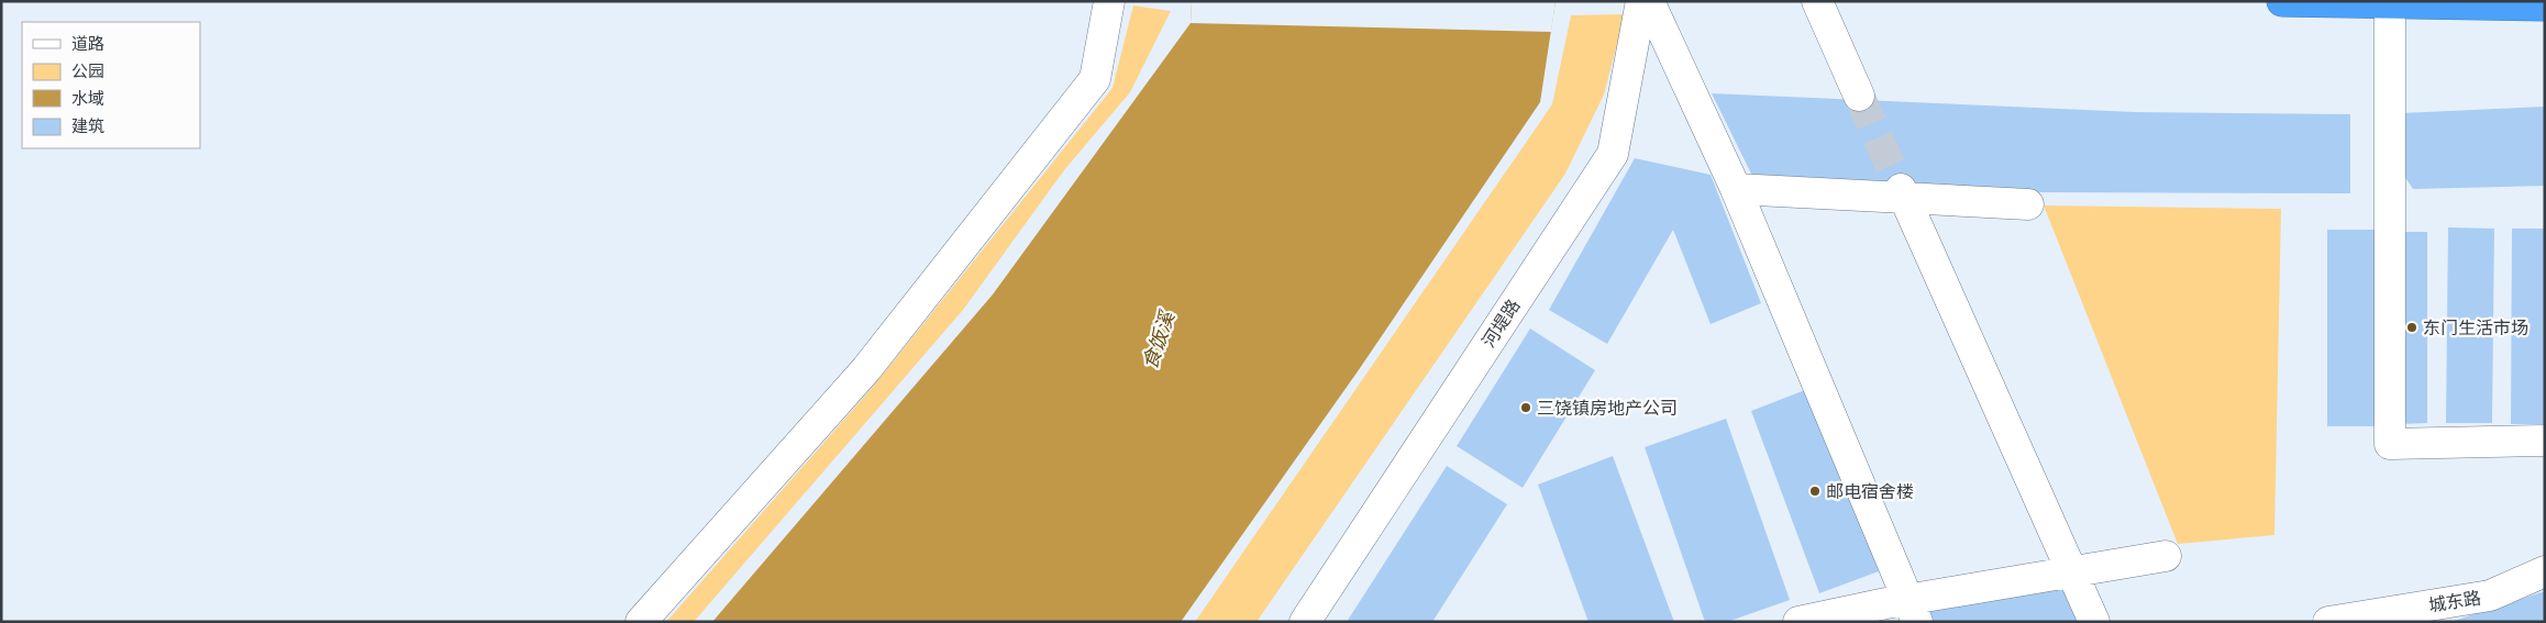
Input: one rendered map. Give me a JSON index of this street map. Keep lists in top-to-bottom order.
{
  "streets": {
    "street": ["河堤路", "城东路"]
  },
  "water": ["食饭溪"],
  "places": ["东门生活市场", "三饶镇房地产公司", "邮电宿舍楼"],
  "legend": [
    "道路",
    "公园",
    "水域",
    "建筑"
  ]
}
